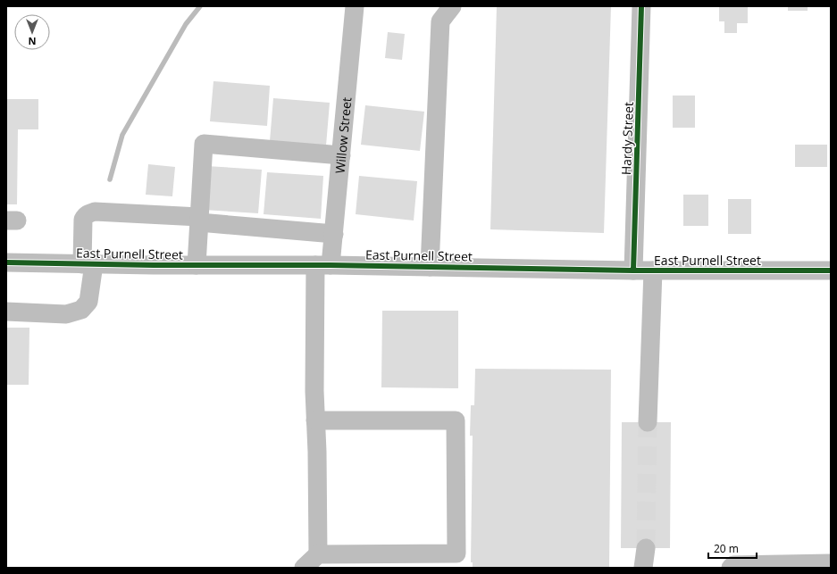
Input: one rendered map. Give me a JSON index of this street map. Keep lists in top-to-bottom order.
{
  "streets": {
    "street": ["Willow Street", "Hardy Street", "East Purnell Street"]
  },
  "crossings": [
    ["Willow Street", "East Purnell Street"],
    ["Hardy Street", "East Purnell Street"]
  ],
  "scale_bar": "20 m",
  "north": "bottom"
}
